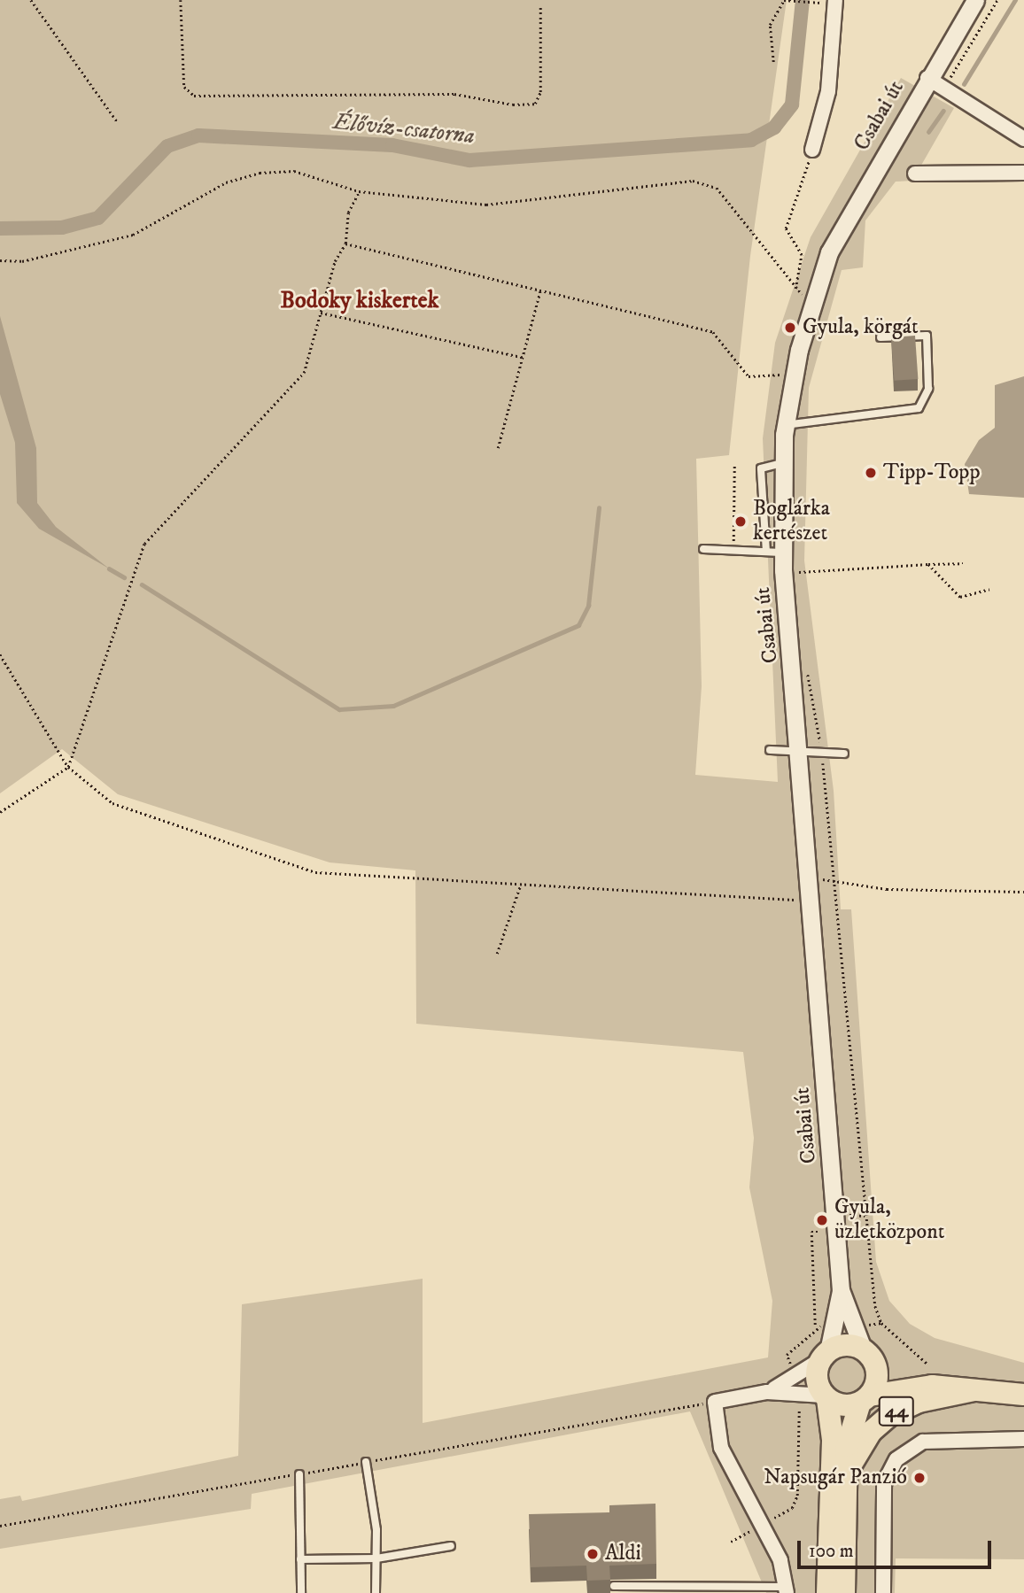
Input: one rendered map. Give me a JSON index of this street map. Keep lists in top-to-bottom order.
{
  "streets": {
    "main road": ["44"],
    "street": ["Csabai út"]
  },
  "crossings": [
    ["Csabai út", "44"]
  ],
  "districts": ["Bodoky kiskertek"],
  "water": ["Élővíz-csatorna"],
  "places": [
    "Gyula, körgát",
    "Tipp-Topp",
    "Boglárka kertészet",
    "Gyula, üzletközpont",
    "Napsugár Panzió",
    "Aldi"
  ],
  "scale_bar": "100 m"
}
